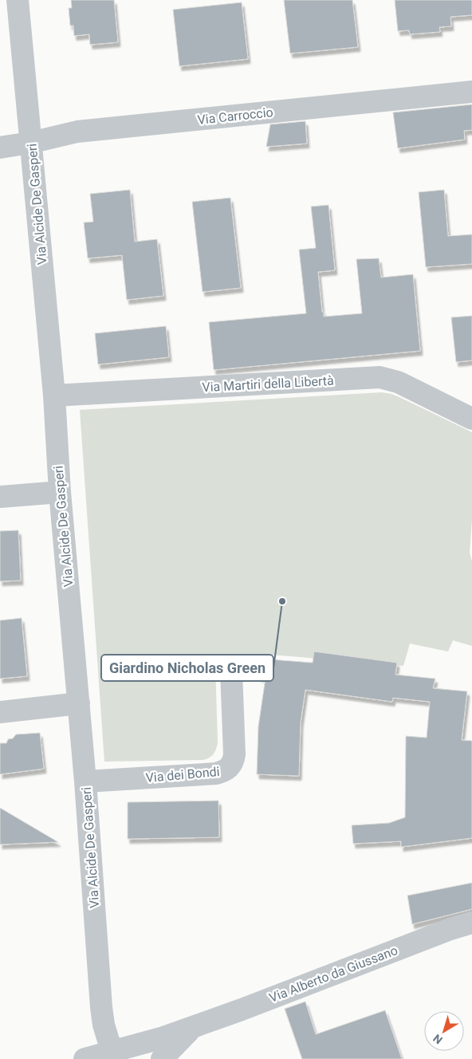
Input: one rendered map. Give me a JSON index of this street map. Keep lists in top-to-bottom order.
{
  "streets": {
    "street": [
      "Via Carroccio",
      "Via Alcide De Gasperi",
      "Via Martiri della Libertà",
      "Via dei Bondi",
      "Via Alberto da Giussano"
    ]
  },
  "crossings": [
    ["Via Carroccio", "Via Alcide De Gasperi"],
    ["Via Alcide De Gasperi", "Via Martiri della Libertà"],
    ["Via Alcide De Gasperi", "Via dei Bondi"],
    ["Via Alcide De Gasperi", "Via Alberto da Giussano"]
  ],
  "places": ["Giardino Nicholas Green"],
  "north": "bottom left"
}
